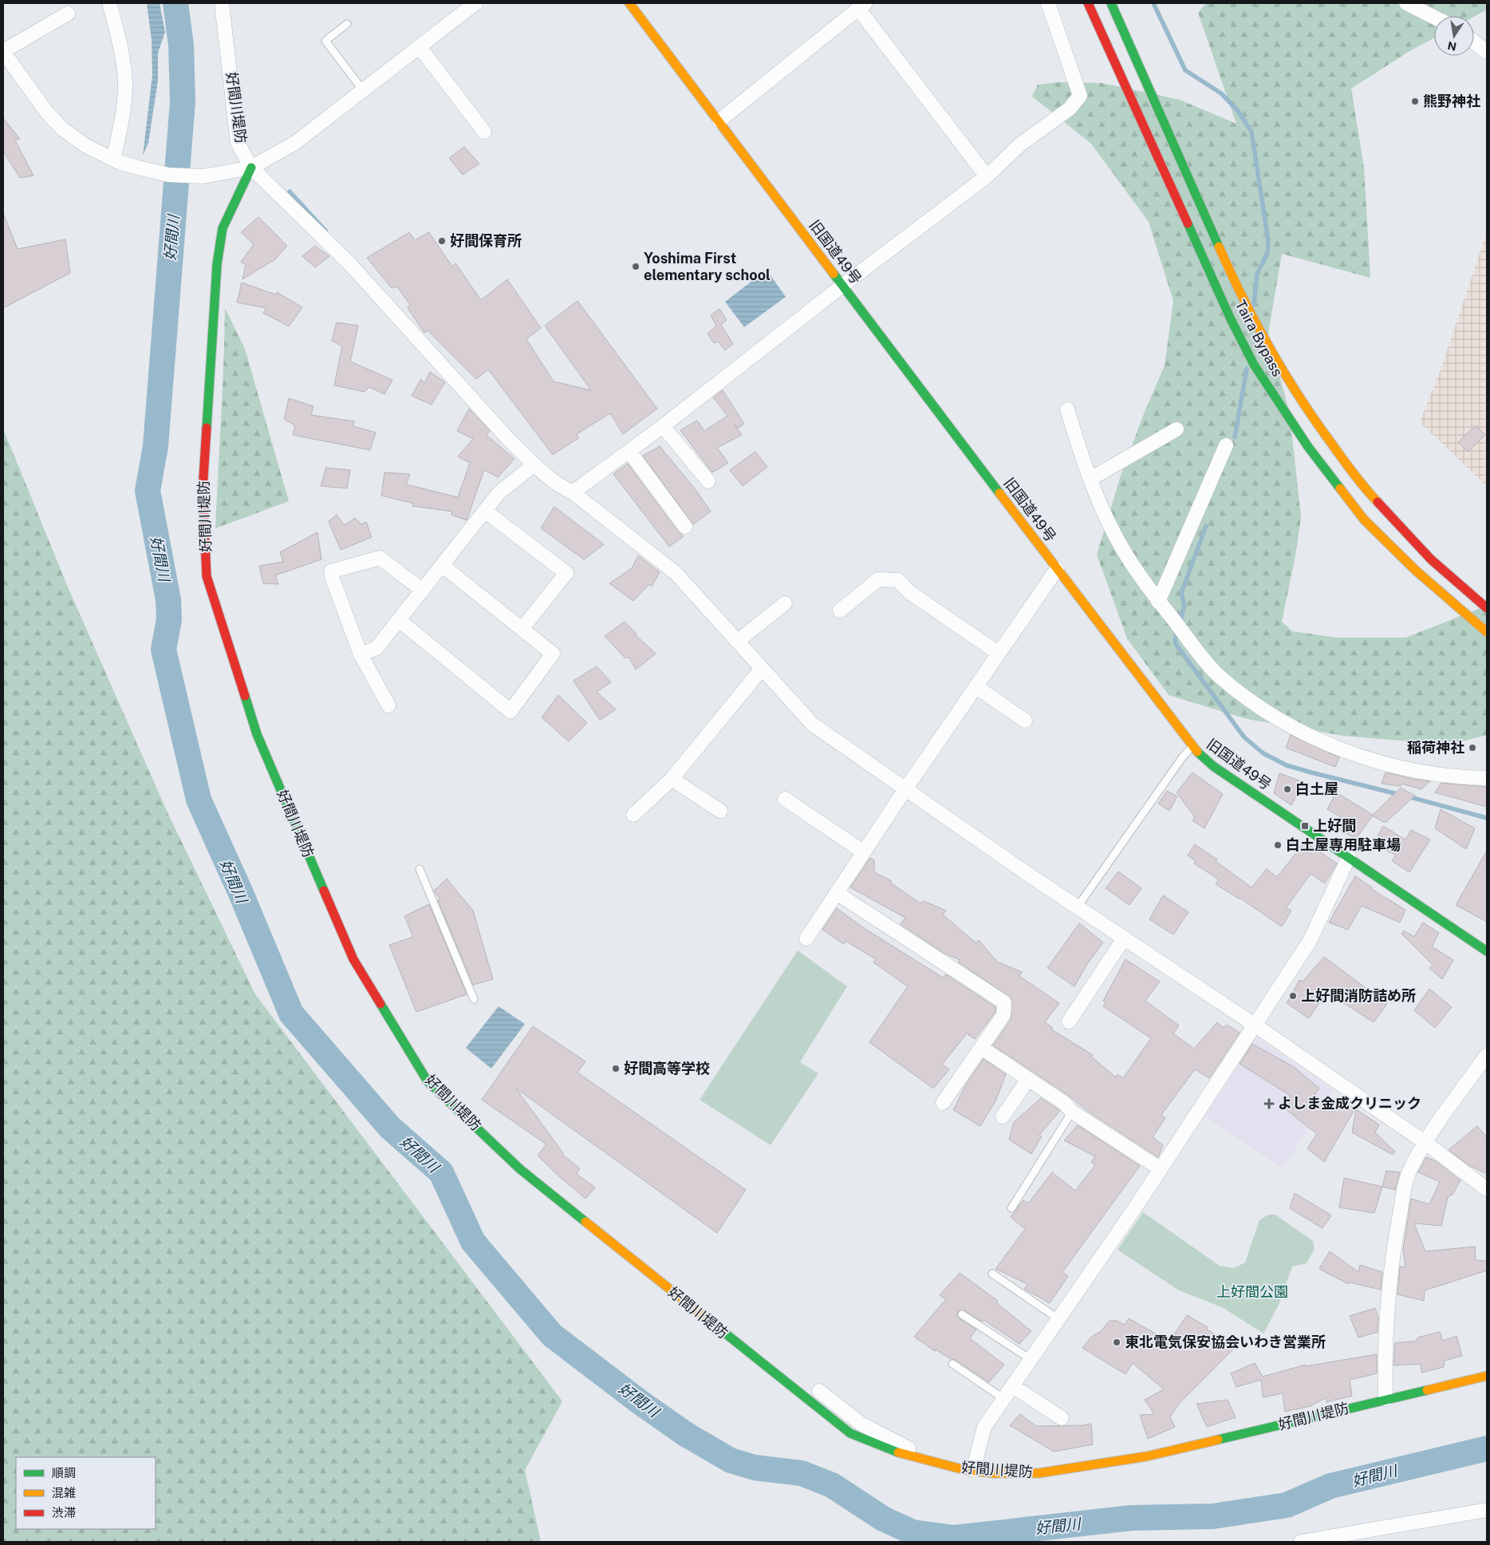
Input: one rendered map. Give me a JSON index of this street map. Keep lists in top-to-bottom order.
{
  "streets": {
    "main road": ["好間川堤防", "旧国道49号", "Taira Bypass"]
  },
  "water": ["好間川"],
  "parks": ["上好間公園"],
  "places": {
    "other": [
      "熊野神社",
      "好間保育所",
      "Yoshima First elementary school",
      "稲荷神社",
      "白土屋",
      "白土屋専用駐車場",
      "上好間消防詰め所",
      "好間高等学校",
      "東北電気保安協会いわき営業所"
    ],
    "transit": ["上好間"],
    "health": ["よしま金成クリニック"]
  },
  "legend": ["順調", "混雑", "渋滞"],
  "north": "bottom"
}
